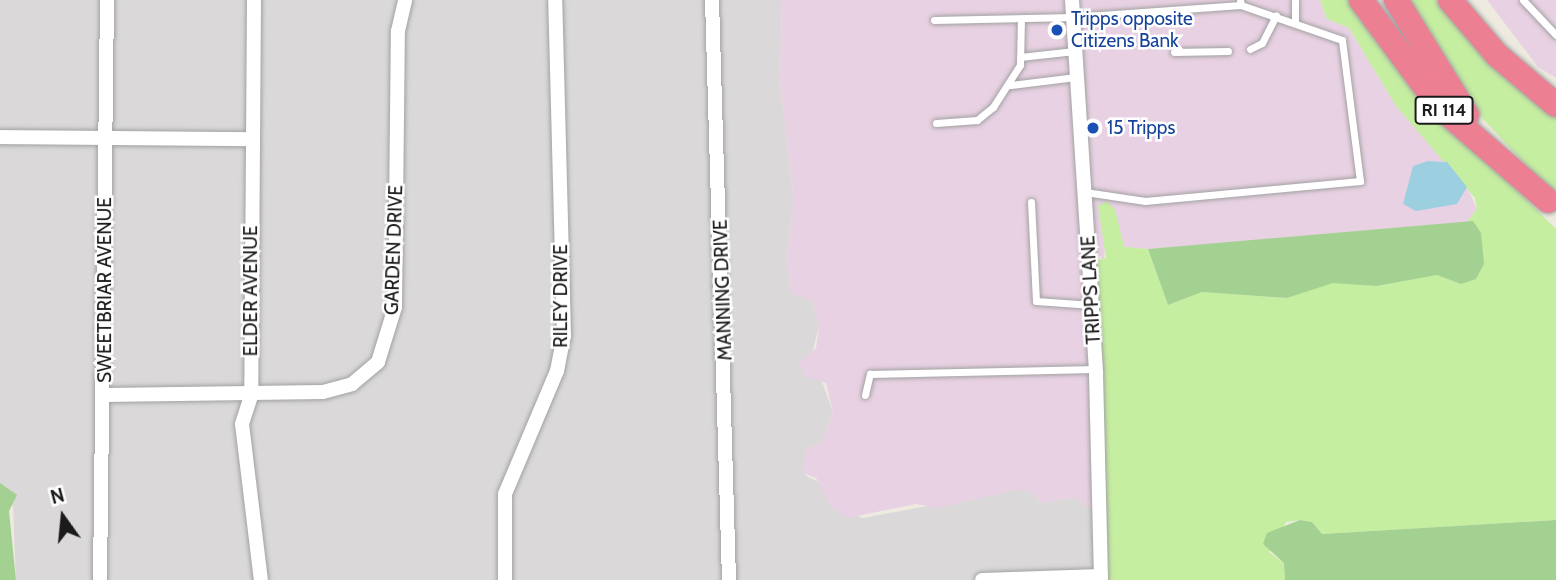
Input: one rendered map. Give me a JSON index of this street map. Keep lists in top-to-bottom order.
{
  "streets": {
    "highway": ["RI 114"],
    "street": [
      "GARDEN DRIVE",
      "SWEETBRIAR AVENUE",
      "MANNING DRIVE",
      "TRIPPS LANE",
      "ELDER AVENUE",
      "RILEY DRIVE"
    ]
  },
  "crossings": [
    ["GARDEN DRIVE", "SWEETBRIAR AVENUE"],
    ["GARDEN DRIVE", "ELDER AVENUE"]
  ],
  "places": ["Tripps opposite Citizens Bank", "15 Tripps"],
  "north": "top"
}
